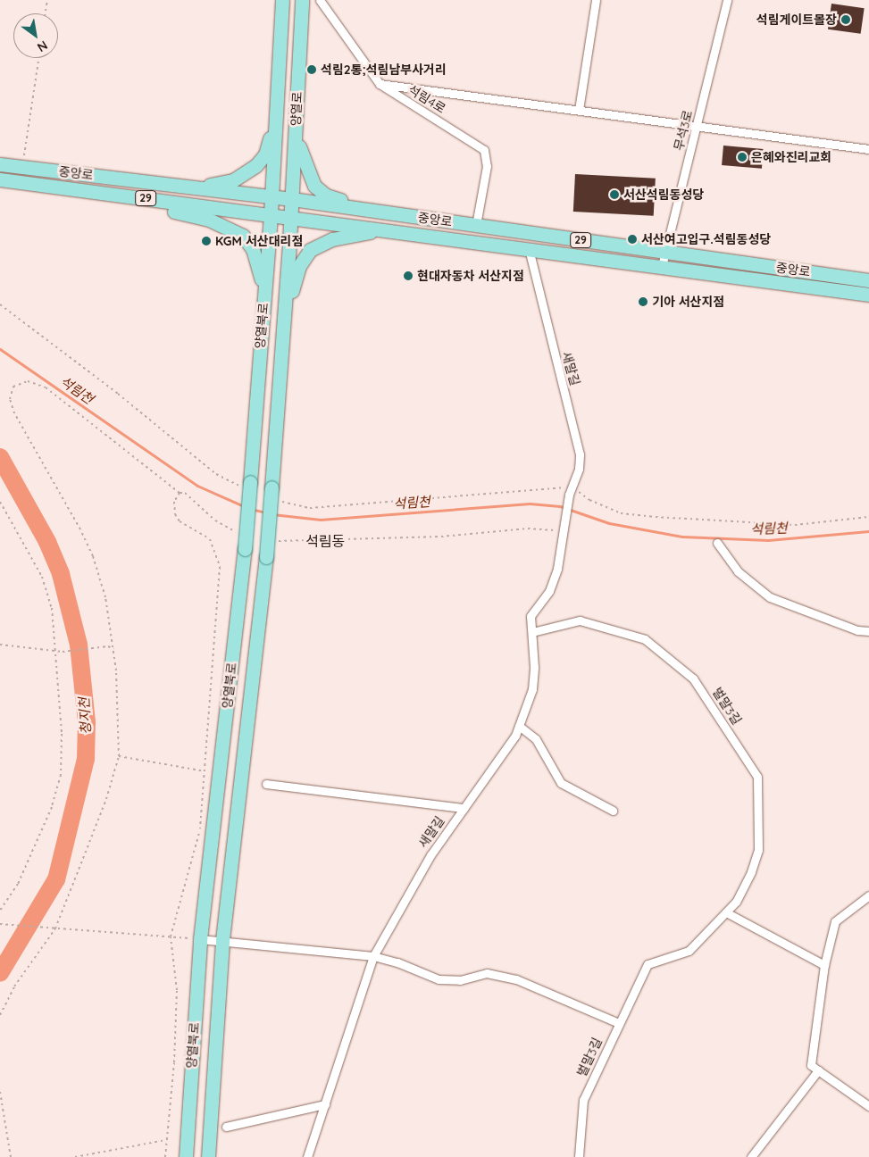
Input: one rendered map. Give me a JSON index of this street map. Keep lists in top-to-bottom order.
{
  "streets": {
    "main road": [
      "양열로",
      "중앙로",
      "29",
      "양열북로"
    ],
    "street": [
      "석림4로",
      "무석3로",
      "새말길",
      "벌말3길"
    ]
  },
  "crossings": [
    ["석림4로", "중앙로"],
    ["양열로", "중앙로"],
    ["양열로", "양열북로"],
    ["무석3로", "중앙로"],
    ["중앙로", "양열북로"],
    ["중앙로", "새말길"],
    ["새말길", "벌말3길"]
  ],
  "districts": ["석림동"],
  "water": ["석림천", "청지천"],
  "places": [
    "석림게이트볼장",
    "석림2통;석림남부사거리",
    "은혜와진리교회",
    "서산석림동성당",
    "서산여고입구.석림동성당",
    "KGM 서산대리점",
    "현대자동차 서산지점",
    "기아 서산지점"
  ],
  "north": "bottom right"
}
